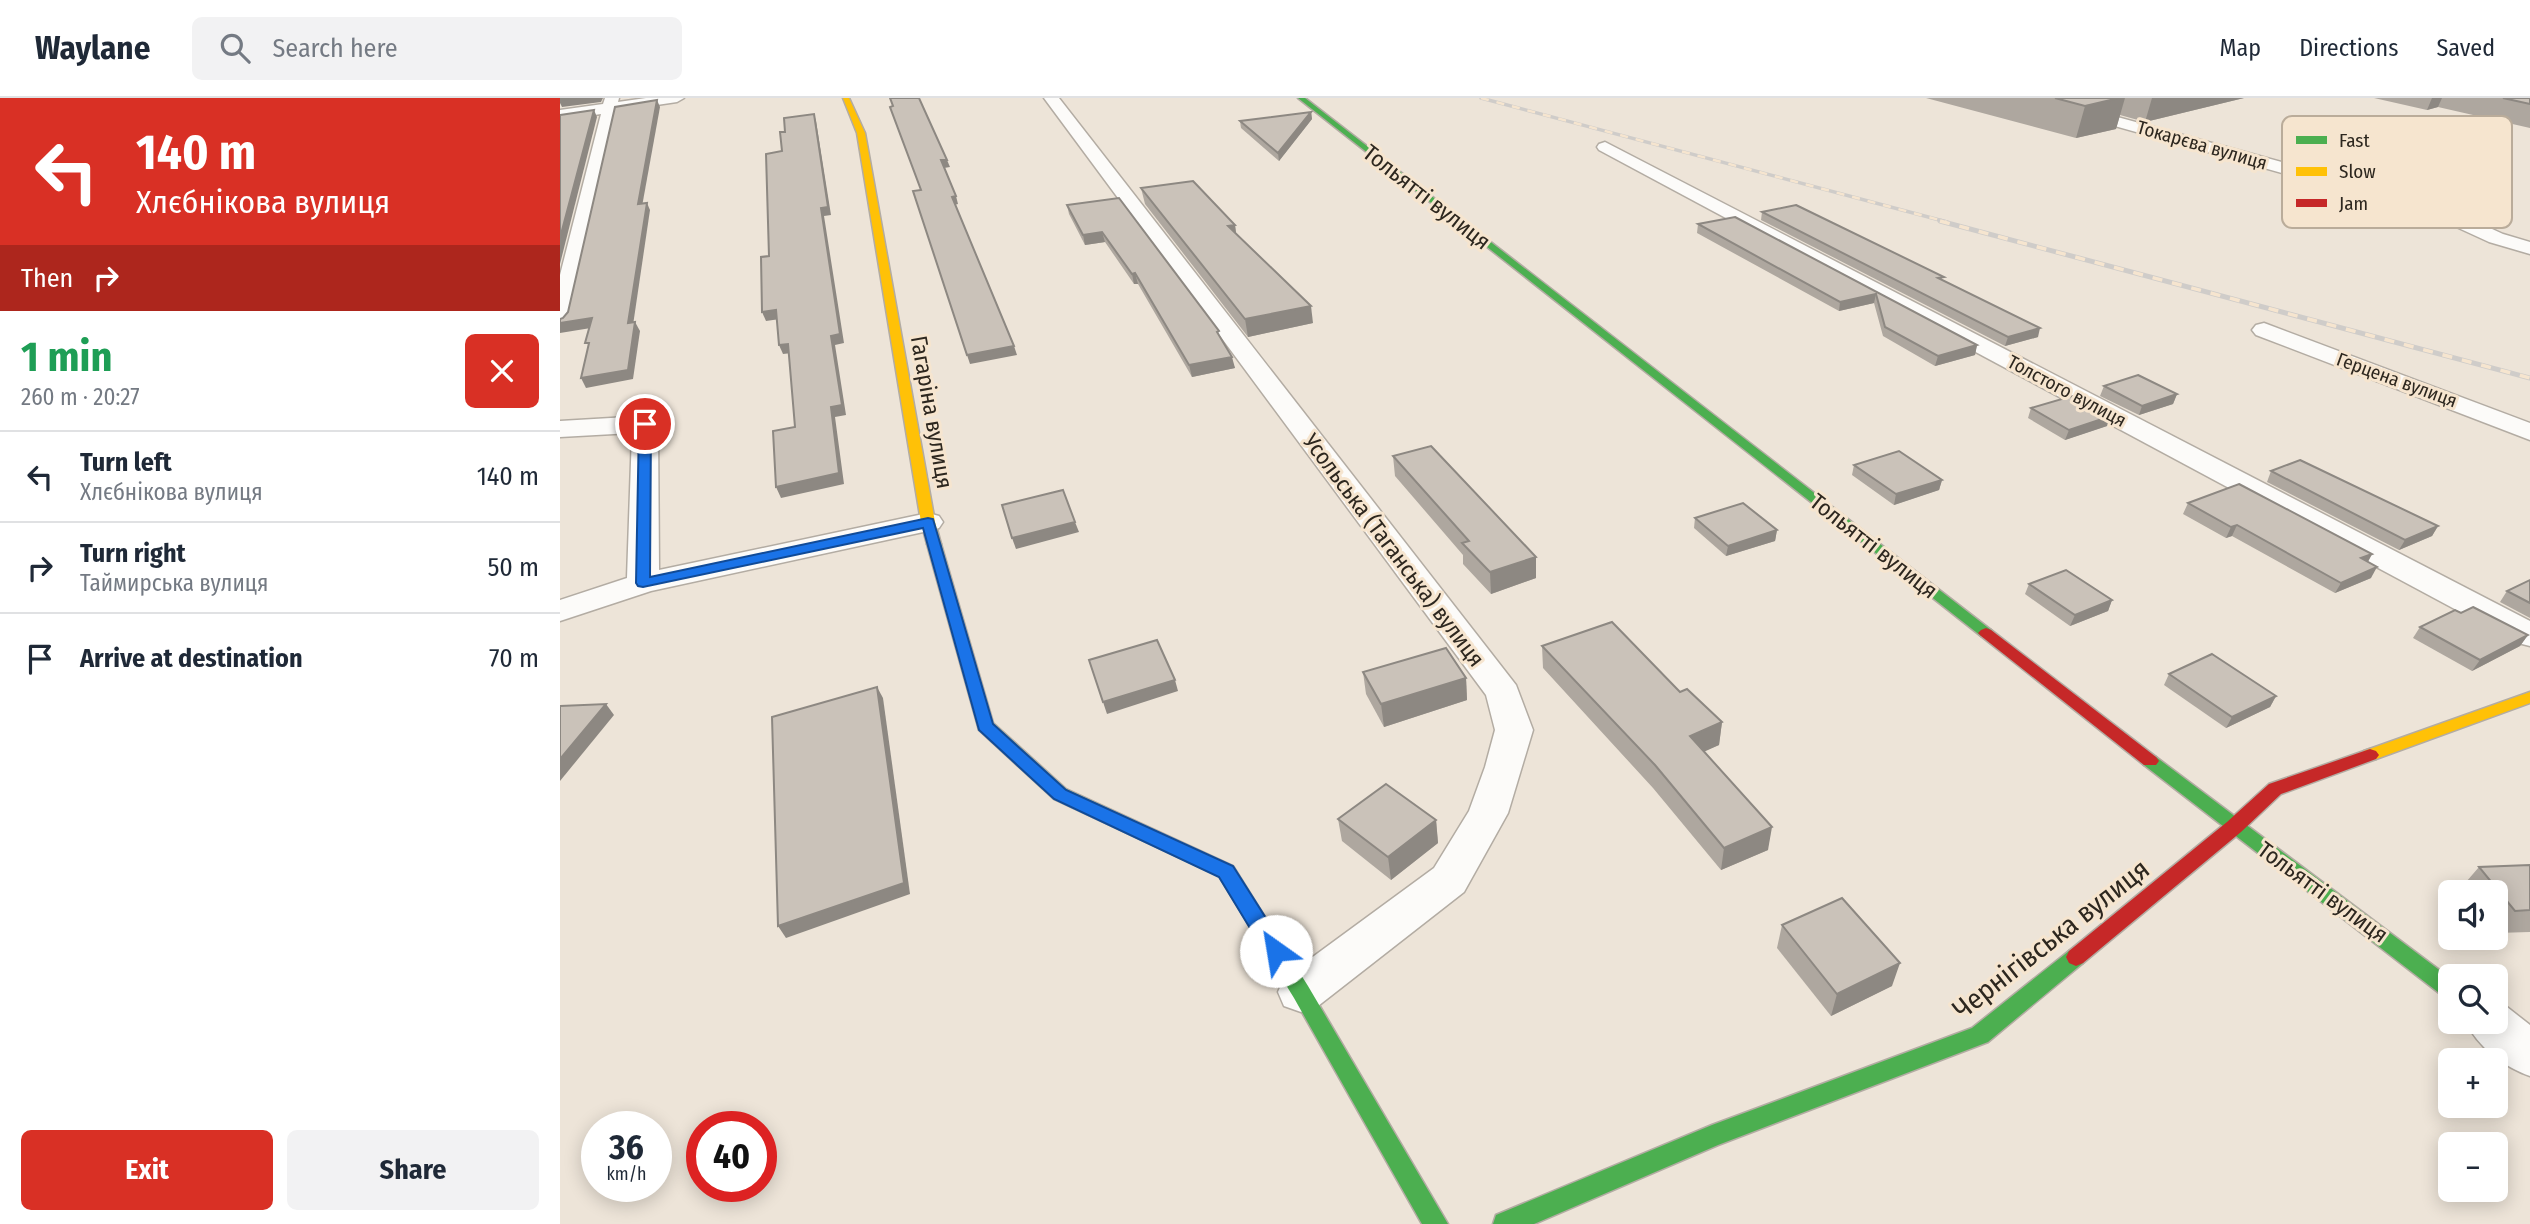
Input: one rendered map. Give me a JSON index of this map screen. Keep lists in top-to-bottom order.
{
  "streets": {
    "street": [
      "Токарєва вулиця",
      "Тольятті вулиця",
      "Герцена вулиця",
      "Толстого вулиця",
      "Гагаріна вулиця",
      "Усольська (Таганська) вулиця",
      "Чернігівська вулиця"
    ]
  },
  "crossings": [
    ["Тольятті вулиця", "Чернігівська вулиця"],
    ["Гагаріна вулиця", "Усольська (Таганська) вулиця"]
  ],
  "legend": ["Fast", "Slow", "Jam"],
  "page": {
    "header": "Waylane",
    "search": "Search here",
    "nav": ["Map", "Directions", "Saved"],
    "turn": ["140 m", "Хлєбнікова вулиця"],
    "then": "Then",
    "heading": ["1 min", "260 m · 20:27"],
    "list": [
      {
        "name": "Turn left",
        "note": "Хлєбнікова вулиця",
        "value": "140 m"
      },
      {
        "name": "Turn right",
        "note": "Таймирська вулиця",
        "value": "50 m"
      },
      {
        "name": "Arrive at destination",
        "value": "70 m"
      }
    ],
    "map_buttons": ["+", "−"],
    "speed": "36 km/h",
    "limit": "40",
    "buttons": ["Exit", "Share"]
  }
}
